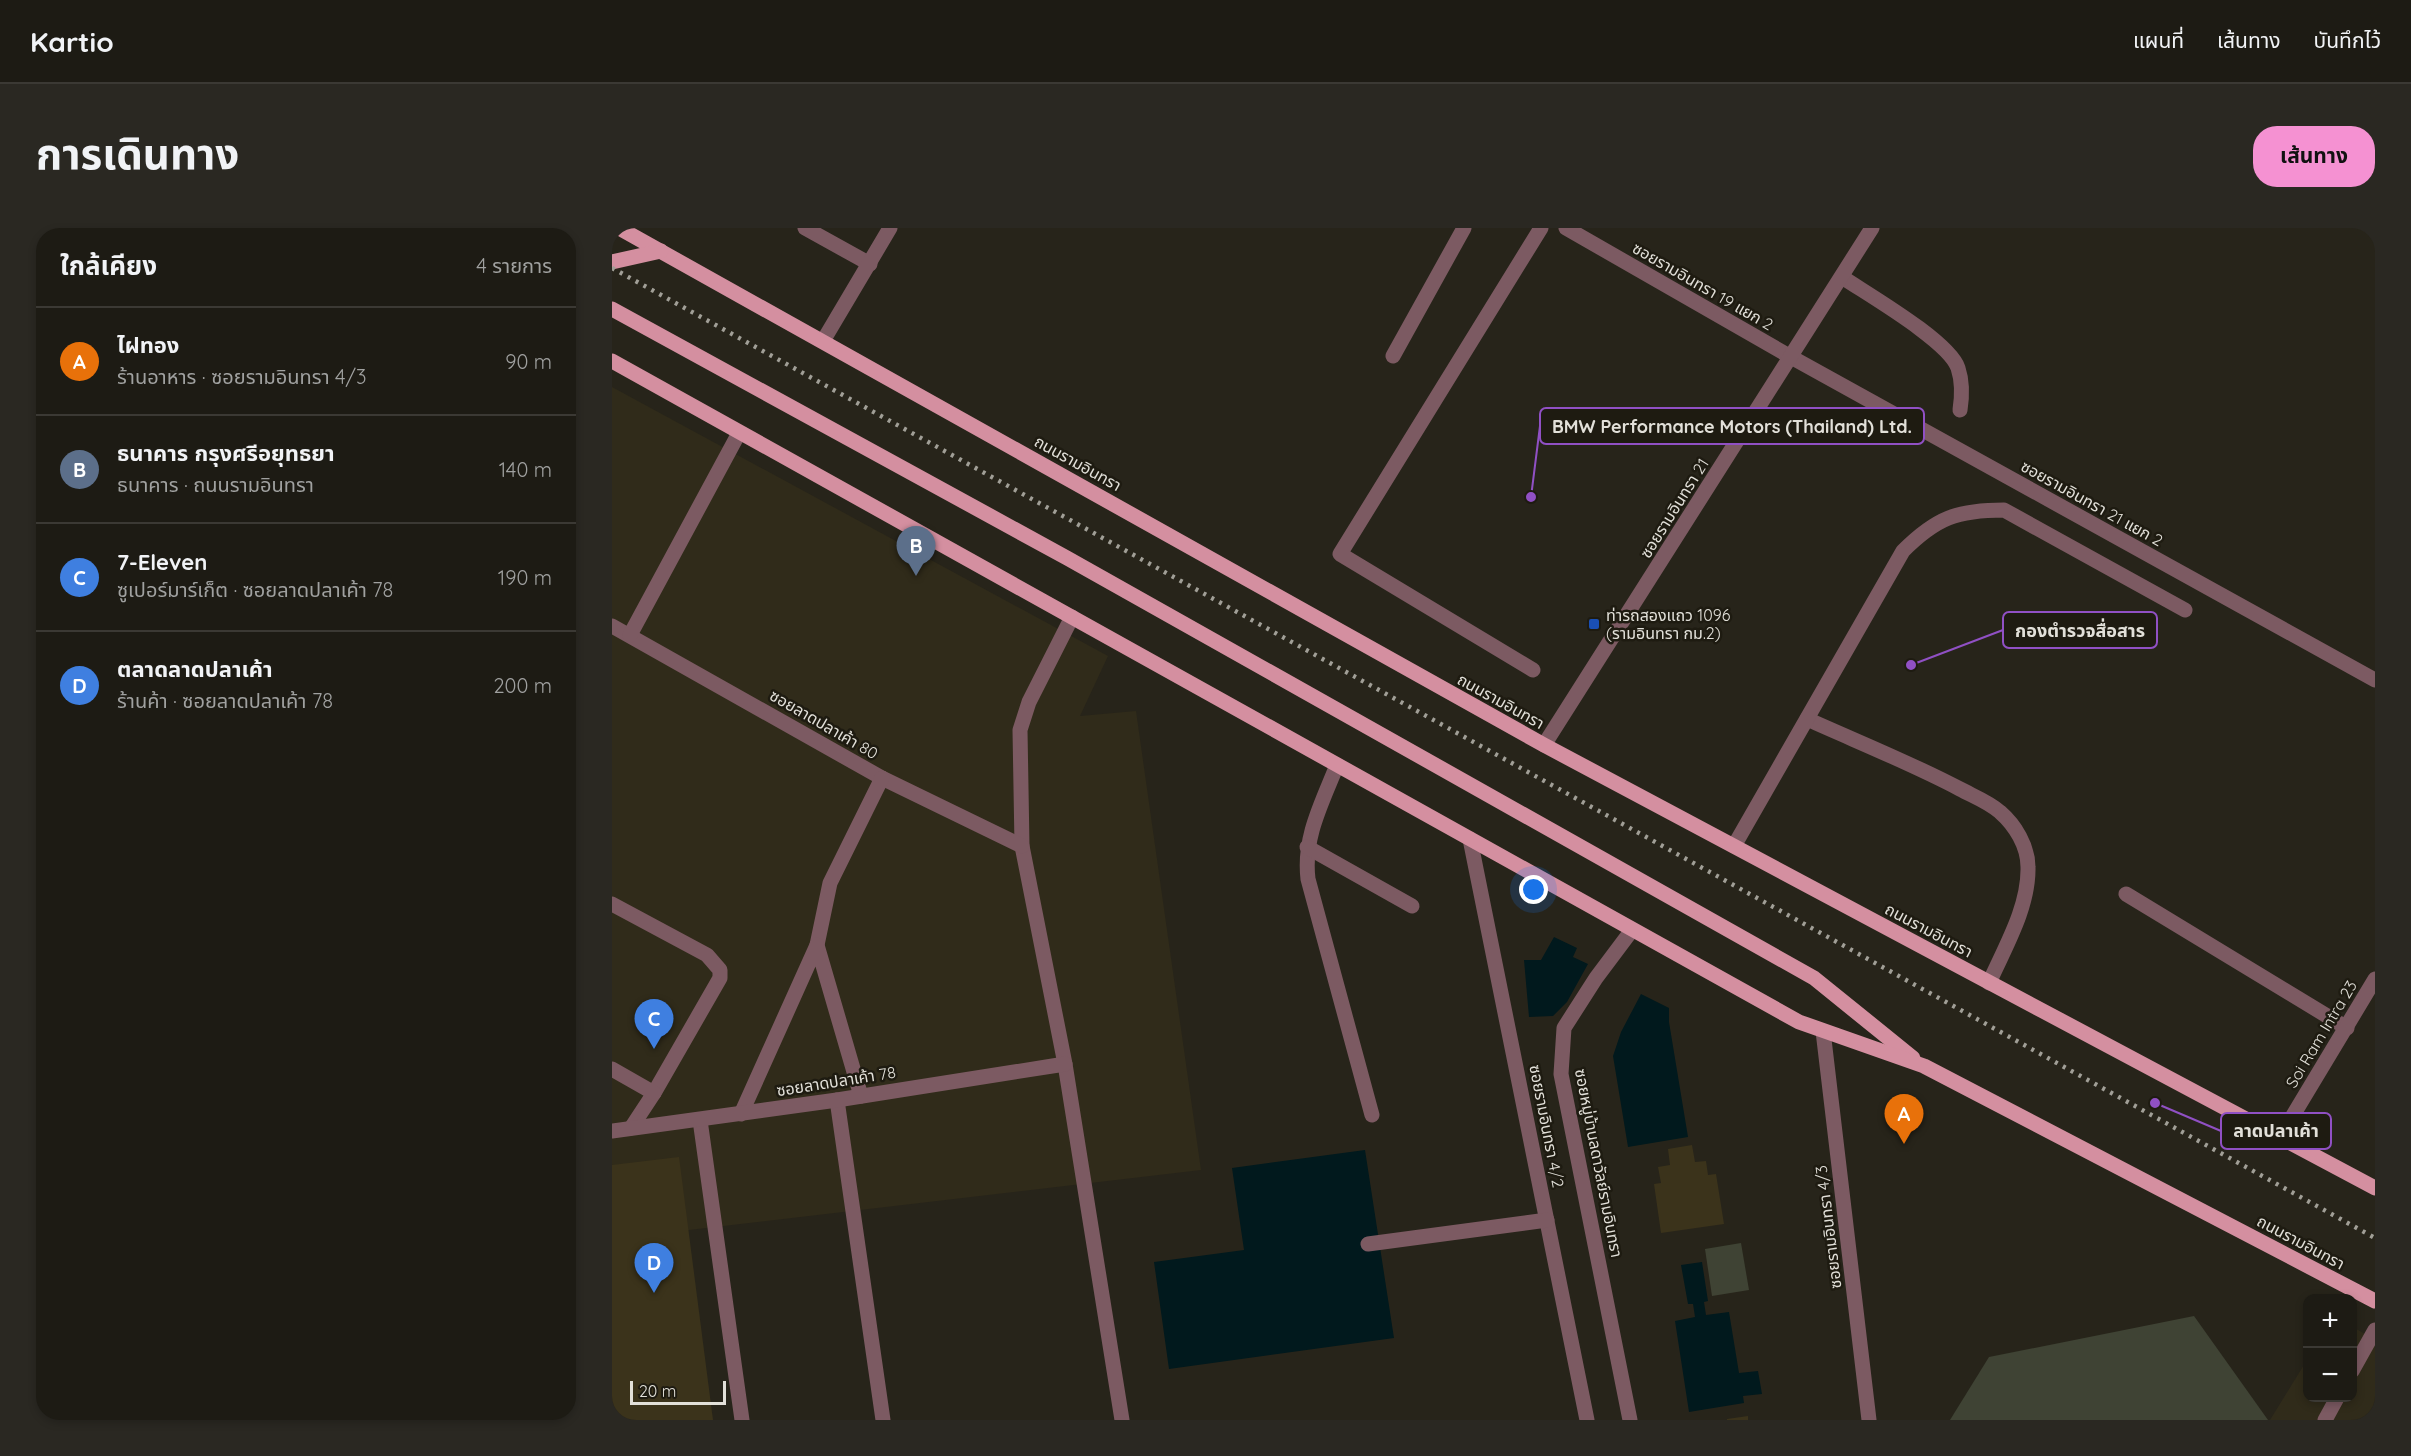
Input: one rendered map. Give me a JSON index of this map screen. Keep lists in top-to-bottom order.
{
  "streets": {
    "main road": ["ถนนรามอินทรา"],
    "street": [
      "ซอยรามอินทรา 19 แยก 2",
      "ซอยรามอินทรา 21 แยก 2",
      "ซอยรามอินทรา 21",
      "ซอยลาดปลาเค้า 80",
      "Soi Ram Intra 23",
      "ซอยลาดปลาเค้า 78",
      "ซอยรามอินทรา 4/2",
      "ซอยหมู่บ้านลดาวัลย์รามอินทรา",
      "ซอยรามอินทรา 4/3"
    ]
  },
  "crossings": [
    ["ซอยรามอินทรา 19 แยก 2", "ซอยรามอินทรา 21 แยก 2"],
    ["ซอยรามอินทรา 19 แยก 2", "ซอยรามอินทรา 21"],
    ["ถนนรามอินทรา", "ซอยรามอินทรา 21"],
    ["ถนนรามอินทรา", "Soi Ram Intra 23"],
    ["ถนนรามอินทรา", "ซอยรามอินทรา 4/2"],
    ["ถนนรามอินทรา", "ซอยหมู่บ้านลดาวัลย์รามอินทรา"],
    ["ถนนรามอินทรา", "ซอยรามอินทรา 4/3"],
    ["ซอยรามอินทรา 21 แยก 2", "ซอยรามอินทรา 21"]
  ],
  "places": {
    "other": ["BMW Performance Motors (Thailand) Ltd.", "กองตำรวจสื่อสาร", "ลาดปลาเค้า"],
    "transit": ["ท่ารถสองแถว 1096 (รามอินทรา กม.2)"]
  },
  "scale_bar": "20 m",
  "page": {
    "header": "Kartio",
    "nav": ["แผนที่", "เส้นทาง", "บันทึกไว้"],
    "title": "การเดินทาง",
    "buttons": "เส้นทาง",
    "heading": ["ใกล้เคียง", "4 รายการ"],
    "list": [
      {
        "mark": "A",
        "name": "ไฝทอง",
        "note": "ร้านอาหาร · ซอยรามอินทรา 4/3",
        "value": "90 m"
      },
      {
        "mark": "B",
        "name": "ธนาคาร กรุงศรีอยุทธยา",
        "note": "ธนาคาร · ถนนรามอินทรา",
        "value": "140 m"
      },
      {
        "mark": "C",
        "name": "7-Eleven",
        "note": "ซูเปอร์มาร์เก็ต · ซอยลาดปลาเค้า 78",
        "value": "190 m"
      },
      {
        "mark": "D",
        "name": "ตลาดลาดปลาเค้า",
        "note": "ร้านค้า · ซอยลาดปลาเค้า 78",
        "value": "200 m"
      }
    ],
    "pins": [
      "B",
      "C",
      "A",
      "D"
    ],
    "map_buttons": ["+", "−"],
    "scale": "20 m"
  }
}
